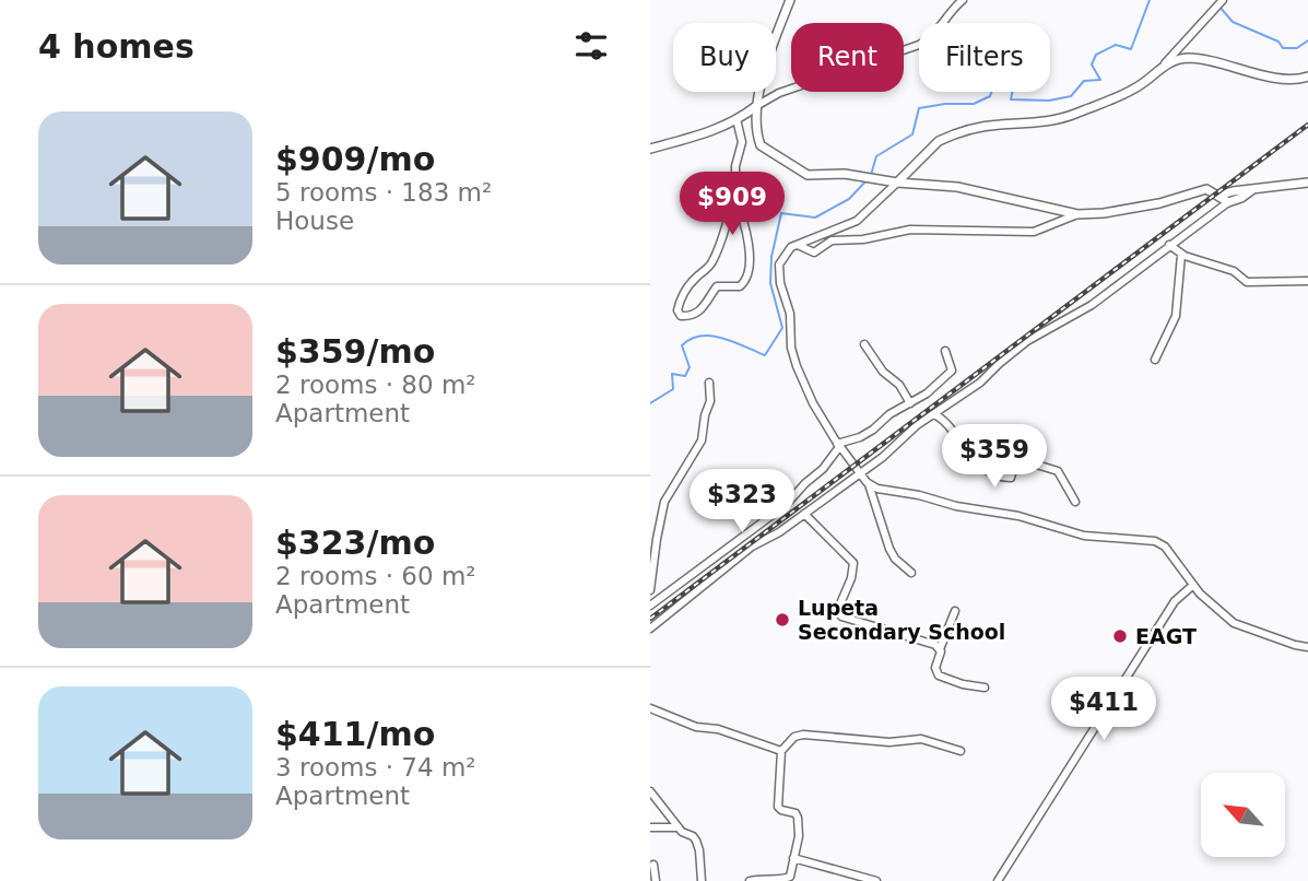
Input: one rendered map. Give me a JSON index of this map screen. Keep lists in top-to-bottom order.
{
  "places": ["Lupeta Secondary School", "EAGT"],
  "north": "top left",
  "page": {
    "heading": "4 homes",
    "chip": ["Buy", "Rent", "Filters"],
    "list": [
      {
        "name": "$909/mo",
        "note": "5 rooms · 183 m² · House"
      },
      {
        "name": "$359/mo",
        "note": "2 rooms · 80 m² · Apartment"
      },
      {
        "name": "$323/mo",
        "note": "2 rooms · 60 m² · Apartment"
      },
      {
        "name": "$411/mo",
        "note": "3 rooms · 74 m² · Apartment"
      }
    ],
    "price": [
      "$909",
      "$359",
      "$323",
      "$411"
    ]
  }
}
